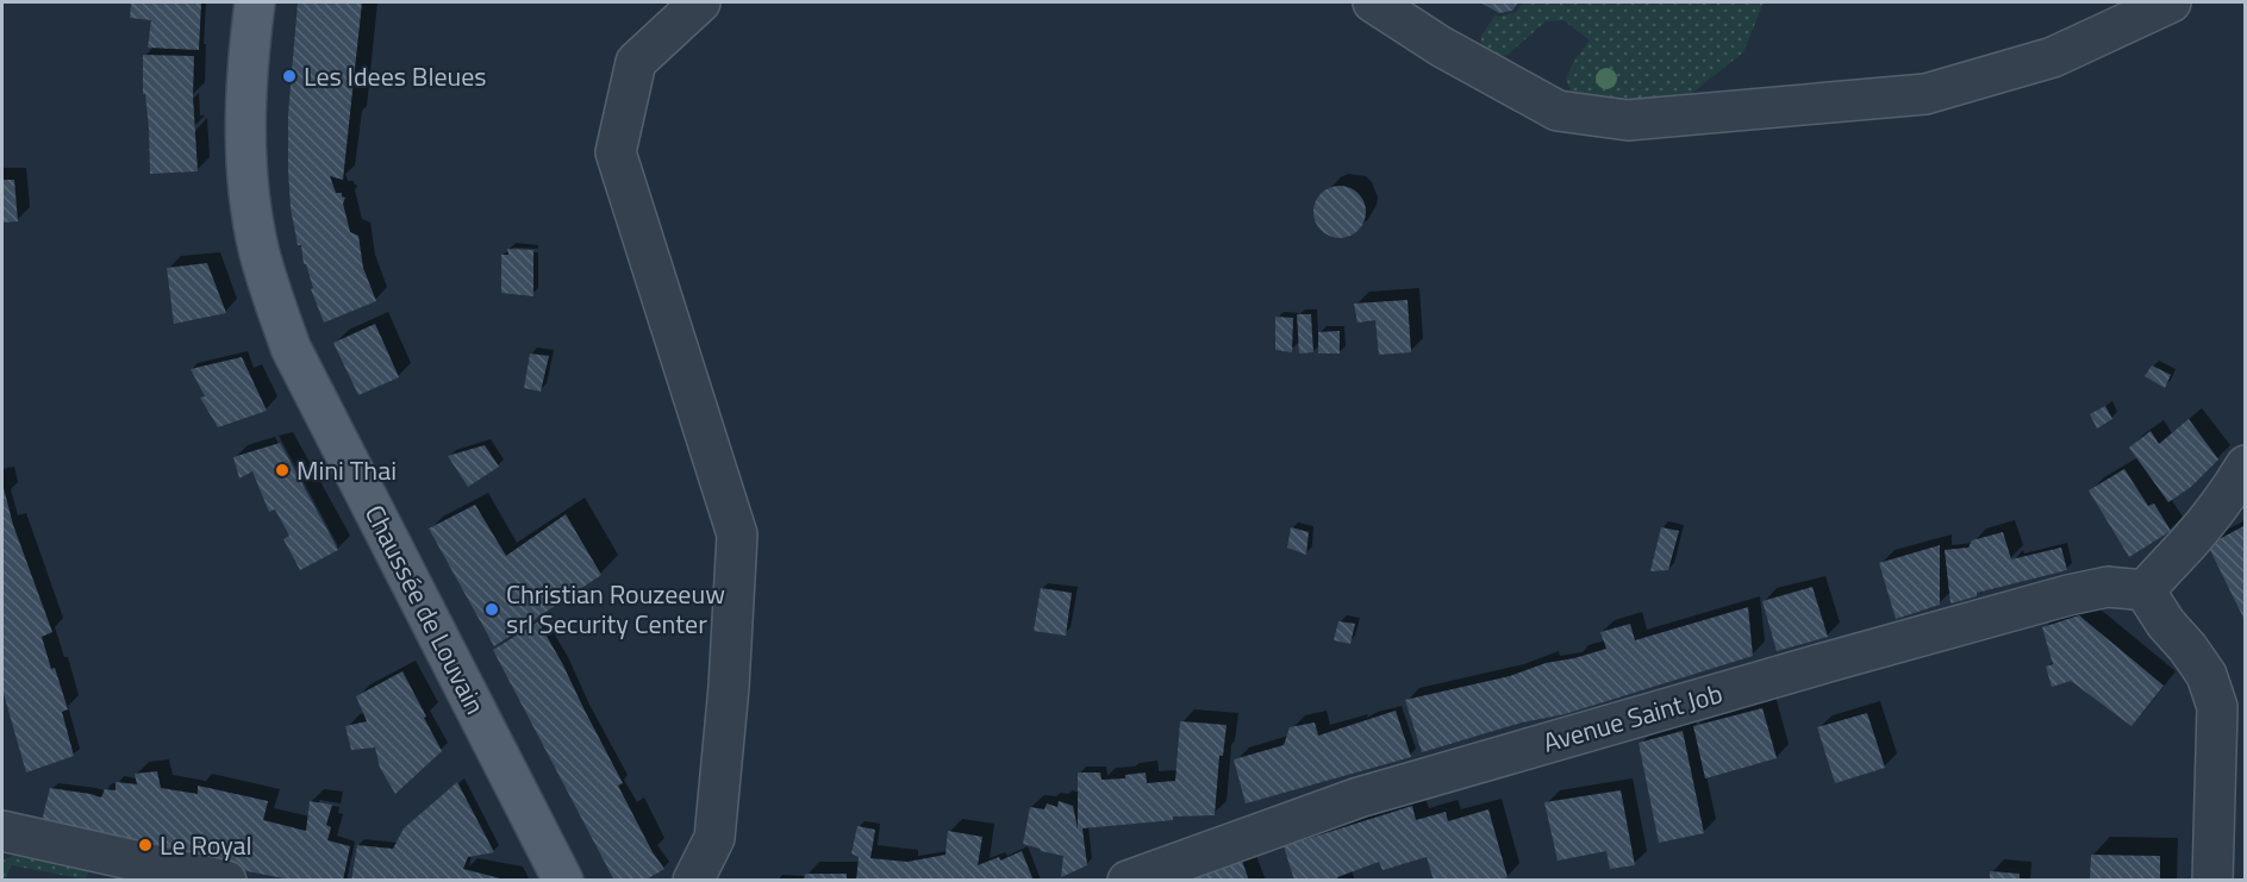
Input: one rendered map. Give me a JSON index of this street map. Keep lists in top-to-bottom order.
{
  "streets": {
    "main road": ["Chaussée de Louvain"],
    "street": ["Avenue Saint Job"]
  },
  "places": [
    "Les Idees Bleues",
    "Mini Thai",
    "Christian Rouzeeuw srl Security Center",
    "Le Royal"
  ]
}
